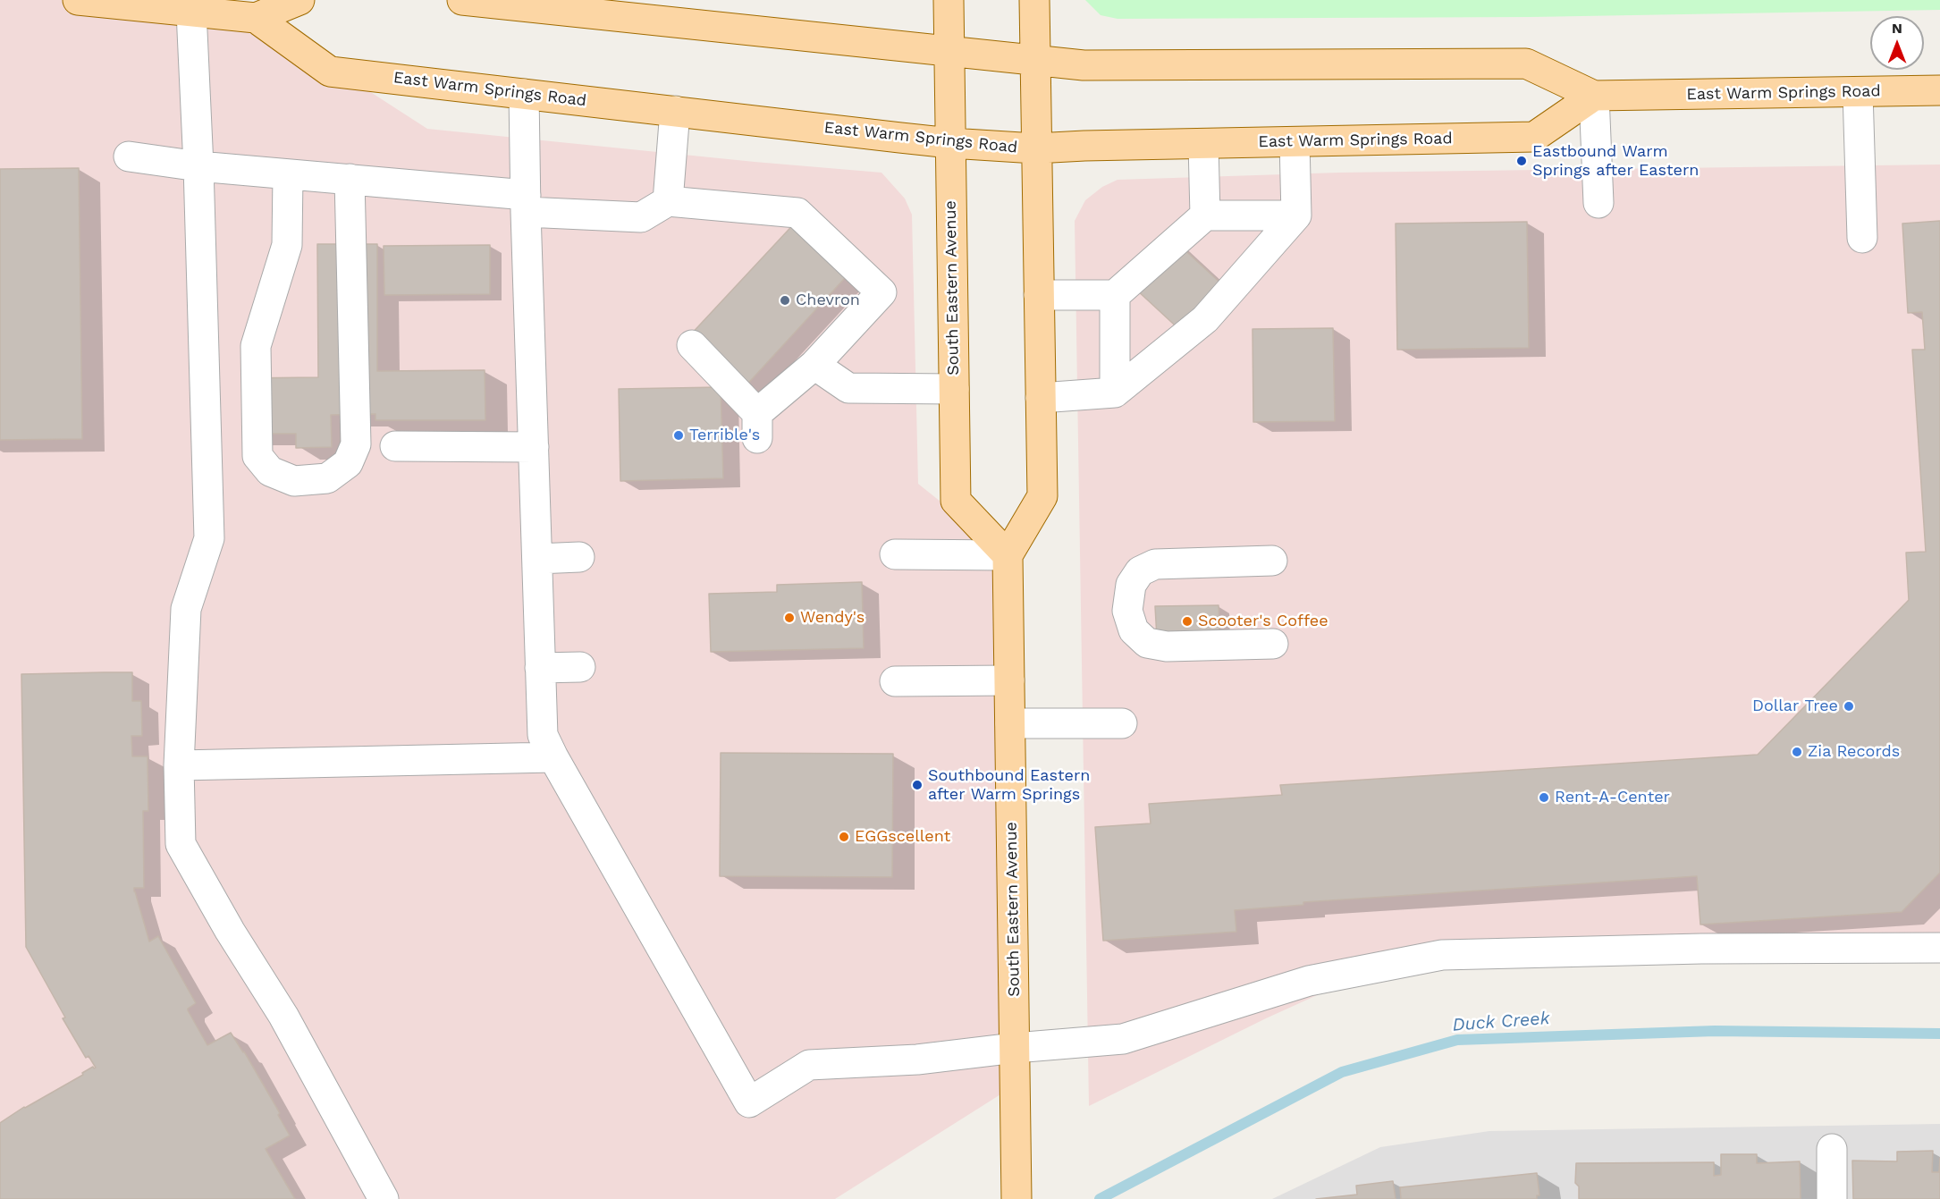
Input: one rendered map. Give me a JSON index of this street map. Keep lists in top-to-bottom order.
{
  "streets": {
    "main road": ["East Warm Springs Road", "South Eastern Avenue"]
  },
  "crossings": [
    ["East Warm Springs Road", "South Eastern Avenue"]
  ],
  "water": ["Duck Creek"],
  "places": [
    "Eastbound Warm Springs after Eastern",
    "Chevron",
    "Terrible's",
    "Wendy's",
    "Scooter's Coffee",
    "Dollar Tree",
    "Zia Records",
    "Southbound Eastern after Warm Springs",
    "Rent-A-Center",
    "EGGscellent"
  ],
  "north": "top"
}
